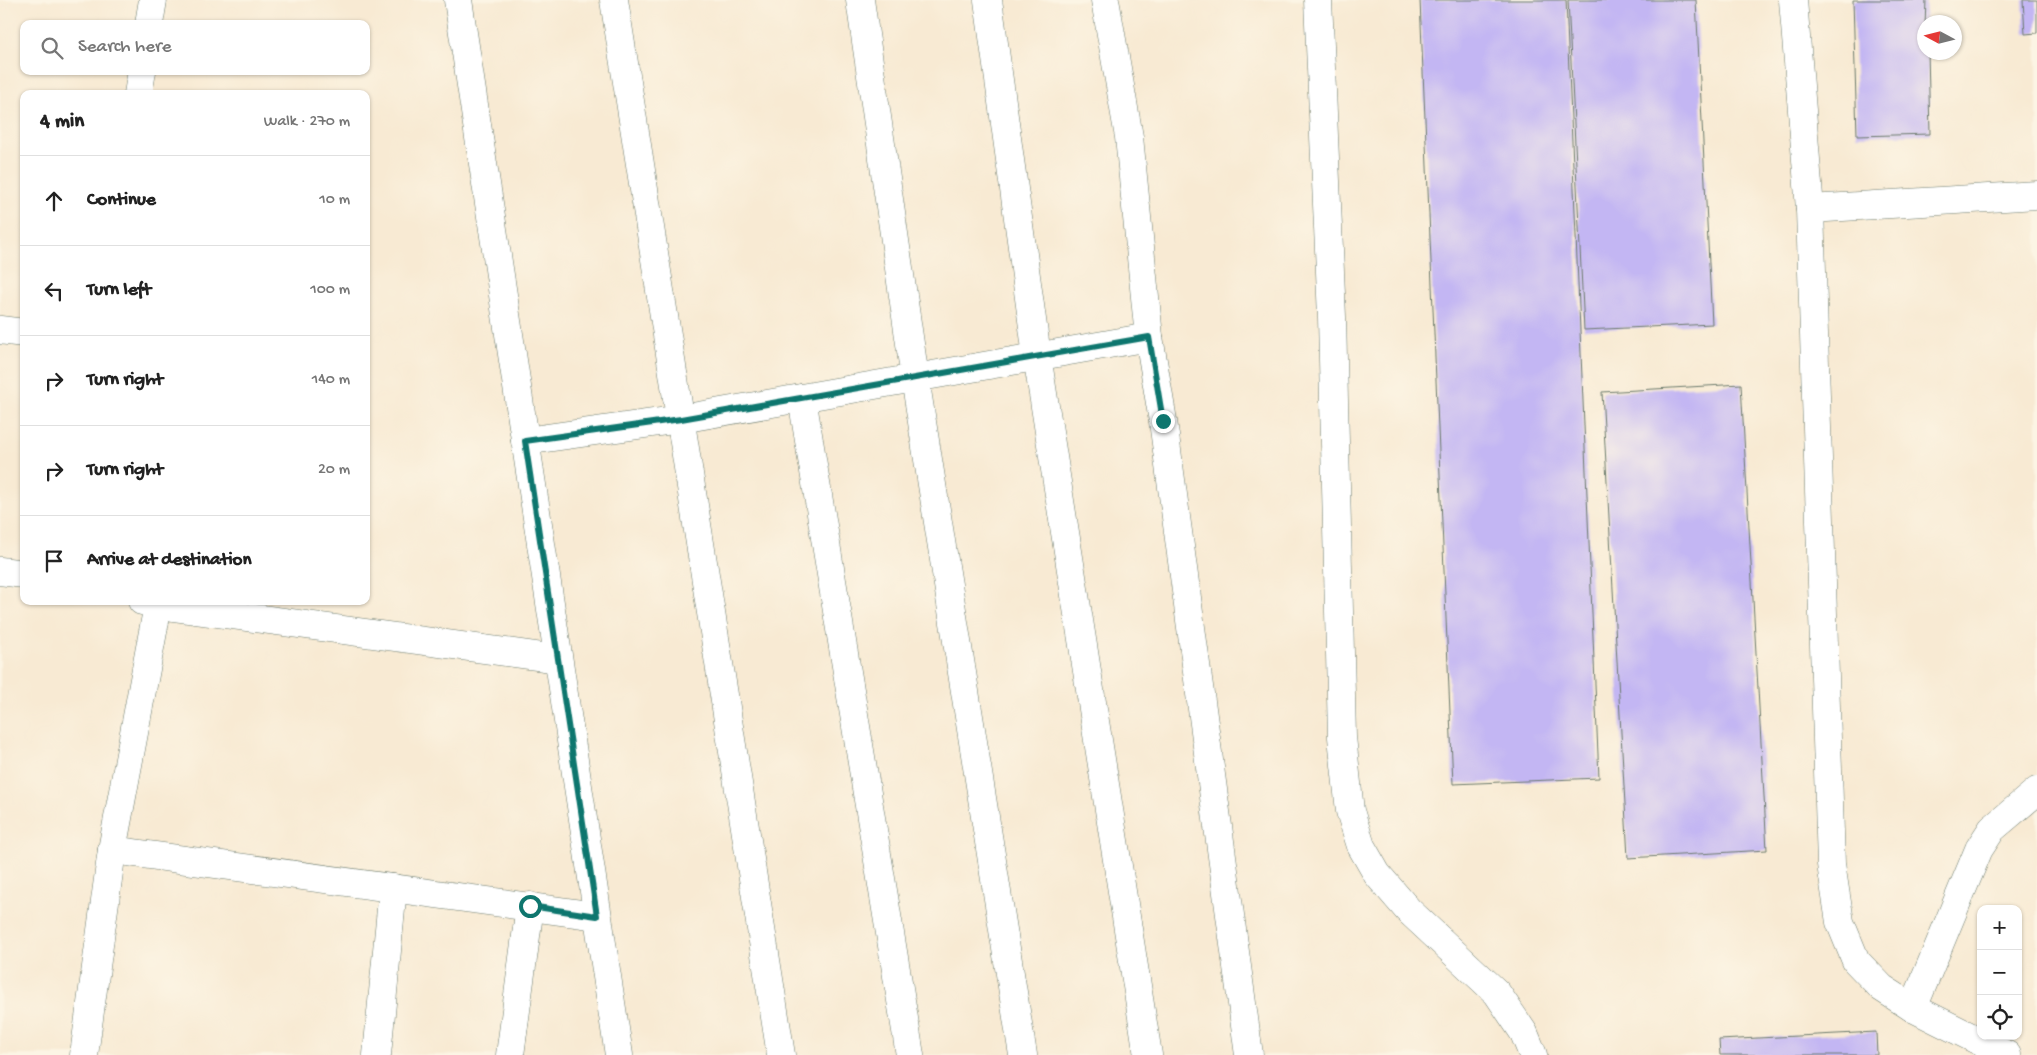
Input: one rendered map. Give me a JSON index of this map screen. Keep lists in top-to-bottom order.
{
  "north": "left",
  "page": {
    "search": "Search here",
    "heading": ["4 min", "Walk · 270 m"],
    "list": [
      ["Continue", "10 m"],
      ["Turn left", "100 m"],
      ["Turn right", "140 m"],
      ["Turn right", "20 m"],
      "Arrive at destination"
    ],
    "map_buttons": ["+", "−"]
  }
}
